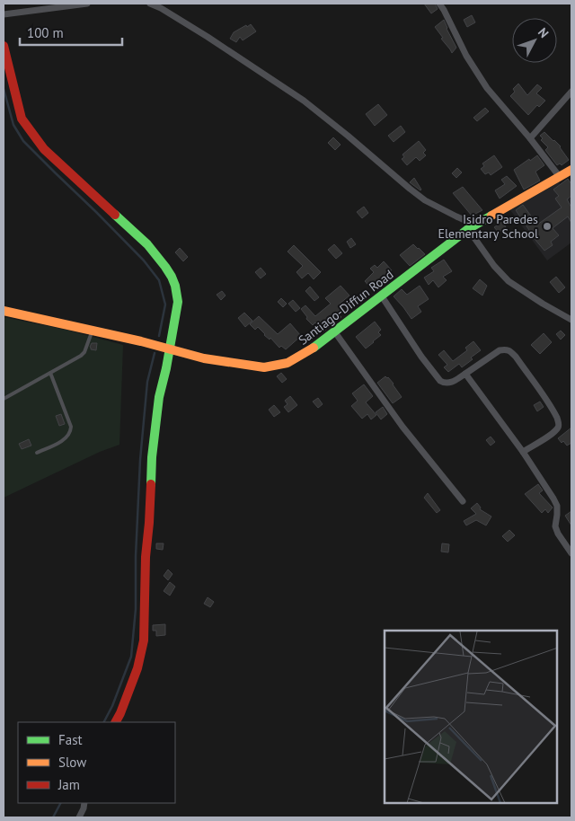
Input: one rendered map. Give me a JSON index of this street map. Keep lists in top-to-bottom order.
{
  "streets": {
    "street": ["Santiago-Diffun Road"]
  },
  "places": ["Isidro Paredes Elementary School"],
  "legend": ["Fast", "Slow", "Jam"],
  "scale_bar": "100 m",
  "north": "top right"
}
